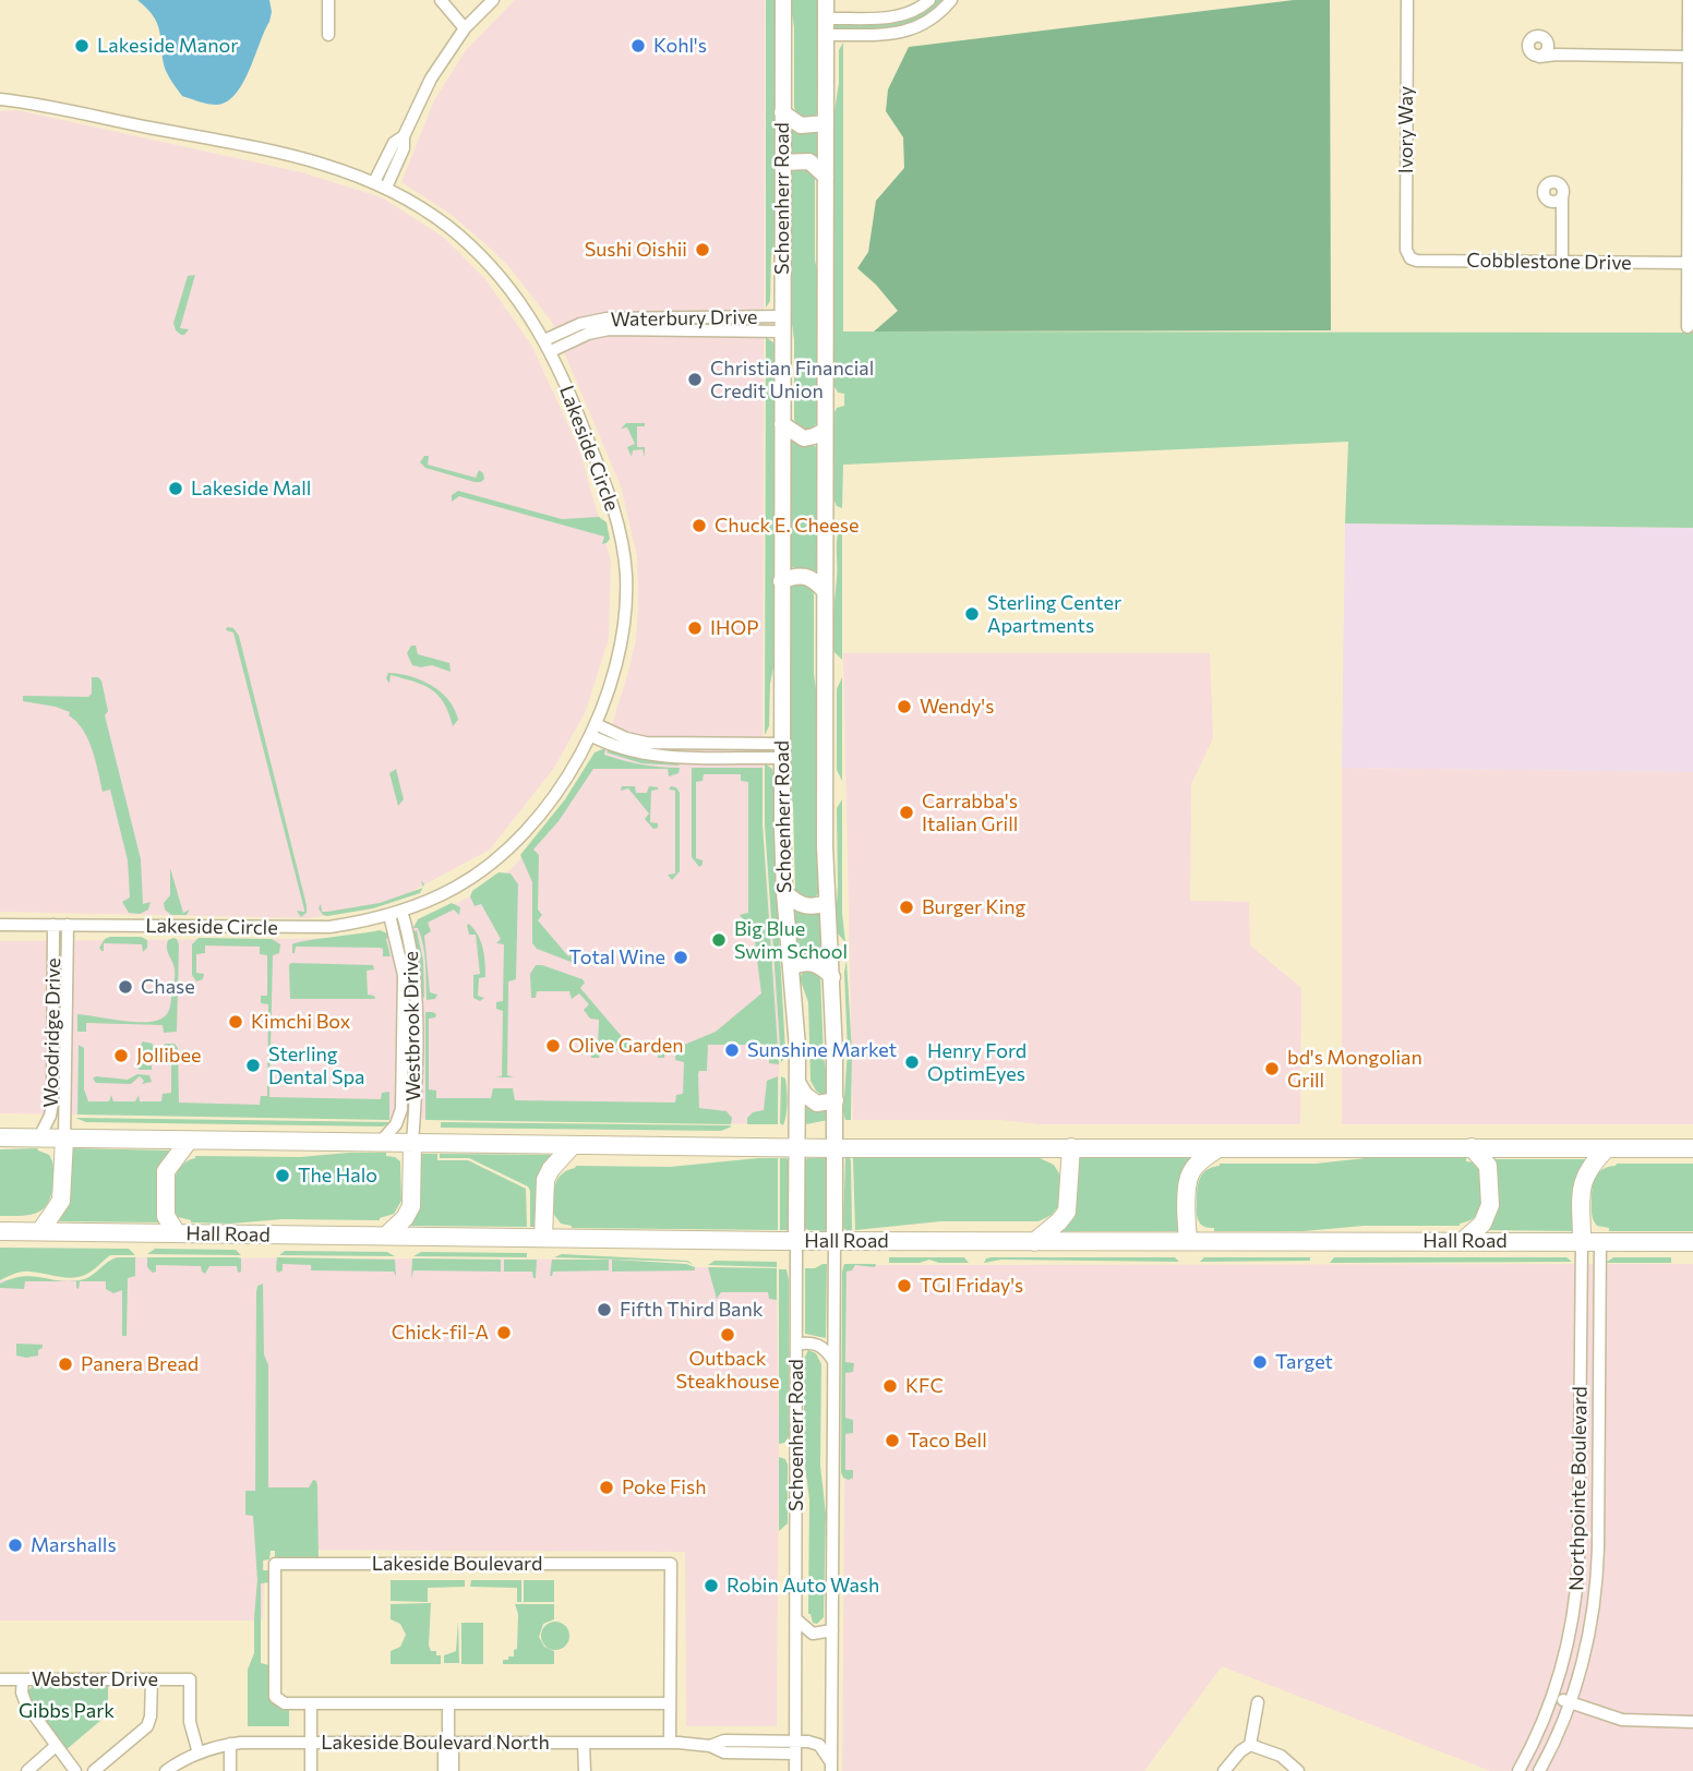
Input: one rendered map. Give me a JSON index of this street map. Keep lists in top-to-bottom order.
{
  "streets": {
    "highway": ["Hall Road"],
    "main road": ["Schoenherr Road"],
    "street": [
      "Ivory Way",
      "Cobblestone Drive",
      "Waterbury Drive",
      "Lakeside Circle",
      "Westbrook Drive",
      "Woodridge Drive",
      "Northpointe Boulevard",
      "Lakeside Boulevard",
      "Webster Drive",
      "Lakeside Boulevard North"
    ]
  },
  "crossings": [
    ["Ivory Way", "Cobblestone Drive"],
    ["Schoenherr Road", "Waterbury Drive"],
    ["Schoenherr Road", "Hall Road"],
    ["Schoenherr Road", "Lakeside Boulevard North"],
    ["Waterbury Drive", "Lakeside Circle"],
    ["Lakeside Circle", "Westbrook Drive"],
    ["Lakeside Circle", "Woodridge Drive"],
    ["Hall Road", "Northpointe Boulevard"],
    ["Lakeside Boulevard", "Lakeside Boulevard North"],
    ["Webster Drive", "Lakeside Boulevard North"]
  ],
  "parks": ["Gibbs Park"],
  "places": [
    "Lakeside Manor",
    "Kohl's",
    "Sushi Oishii",
    "Christian Financial Credit Union",
    "Lakeside Mall",
    "Chuck E. Cheese",
    "Sterling Center Apartments",
    "IHOP",
    "Wendy's",
    "Carrabba's Italian Grill",
    "Burger King",
    "Big Blue Swim School",
    "Total Wine",
    "Chase",
    "Kimchi Box",
    "Olive Garden",
    "Sunshine Market",
    "Jollibee",
    "Henry Ford OptimEyes",
    "Sterling Dental Spa",
    "bd's Mongolian Grill",
    "The Halo",
    "TGI Friday's",
    "Fifth Third Bank",
    "Chick-fil-A",
    "Outback Steakhouse",
    "Target",
    "Panera Bread",
    "KFC",
    "Taco Bell",
    "Poke Fish",
    "Marshalls",
    "Robin Auto Wash"
  ]
}
